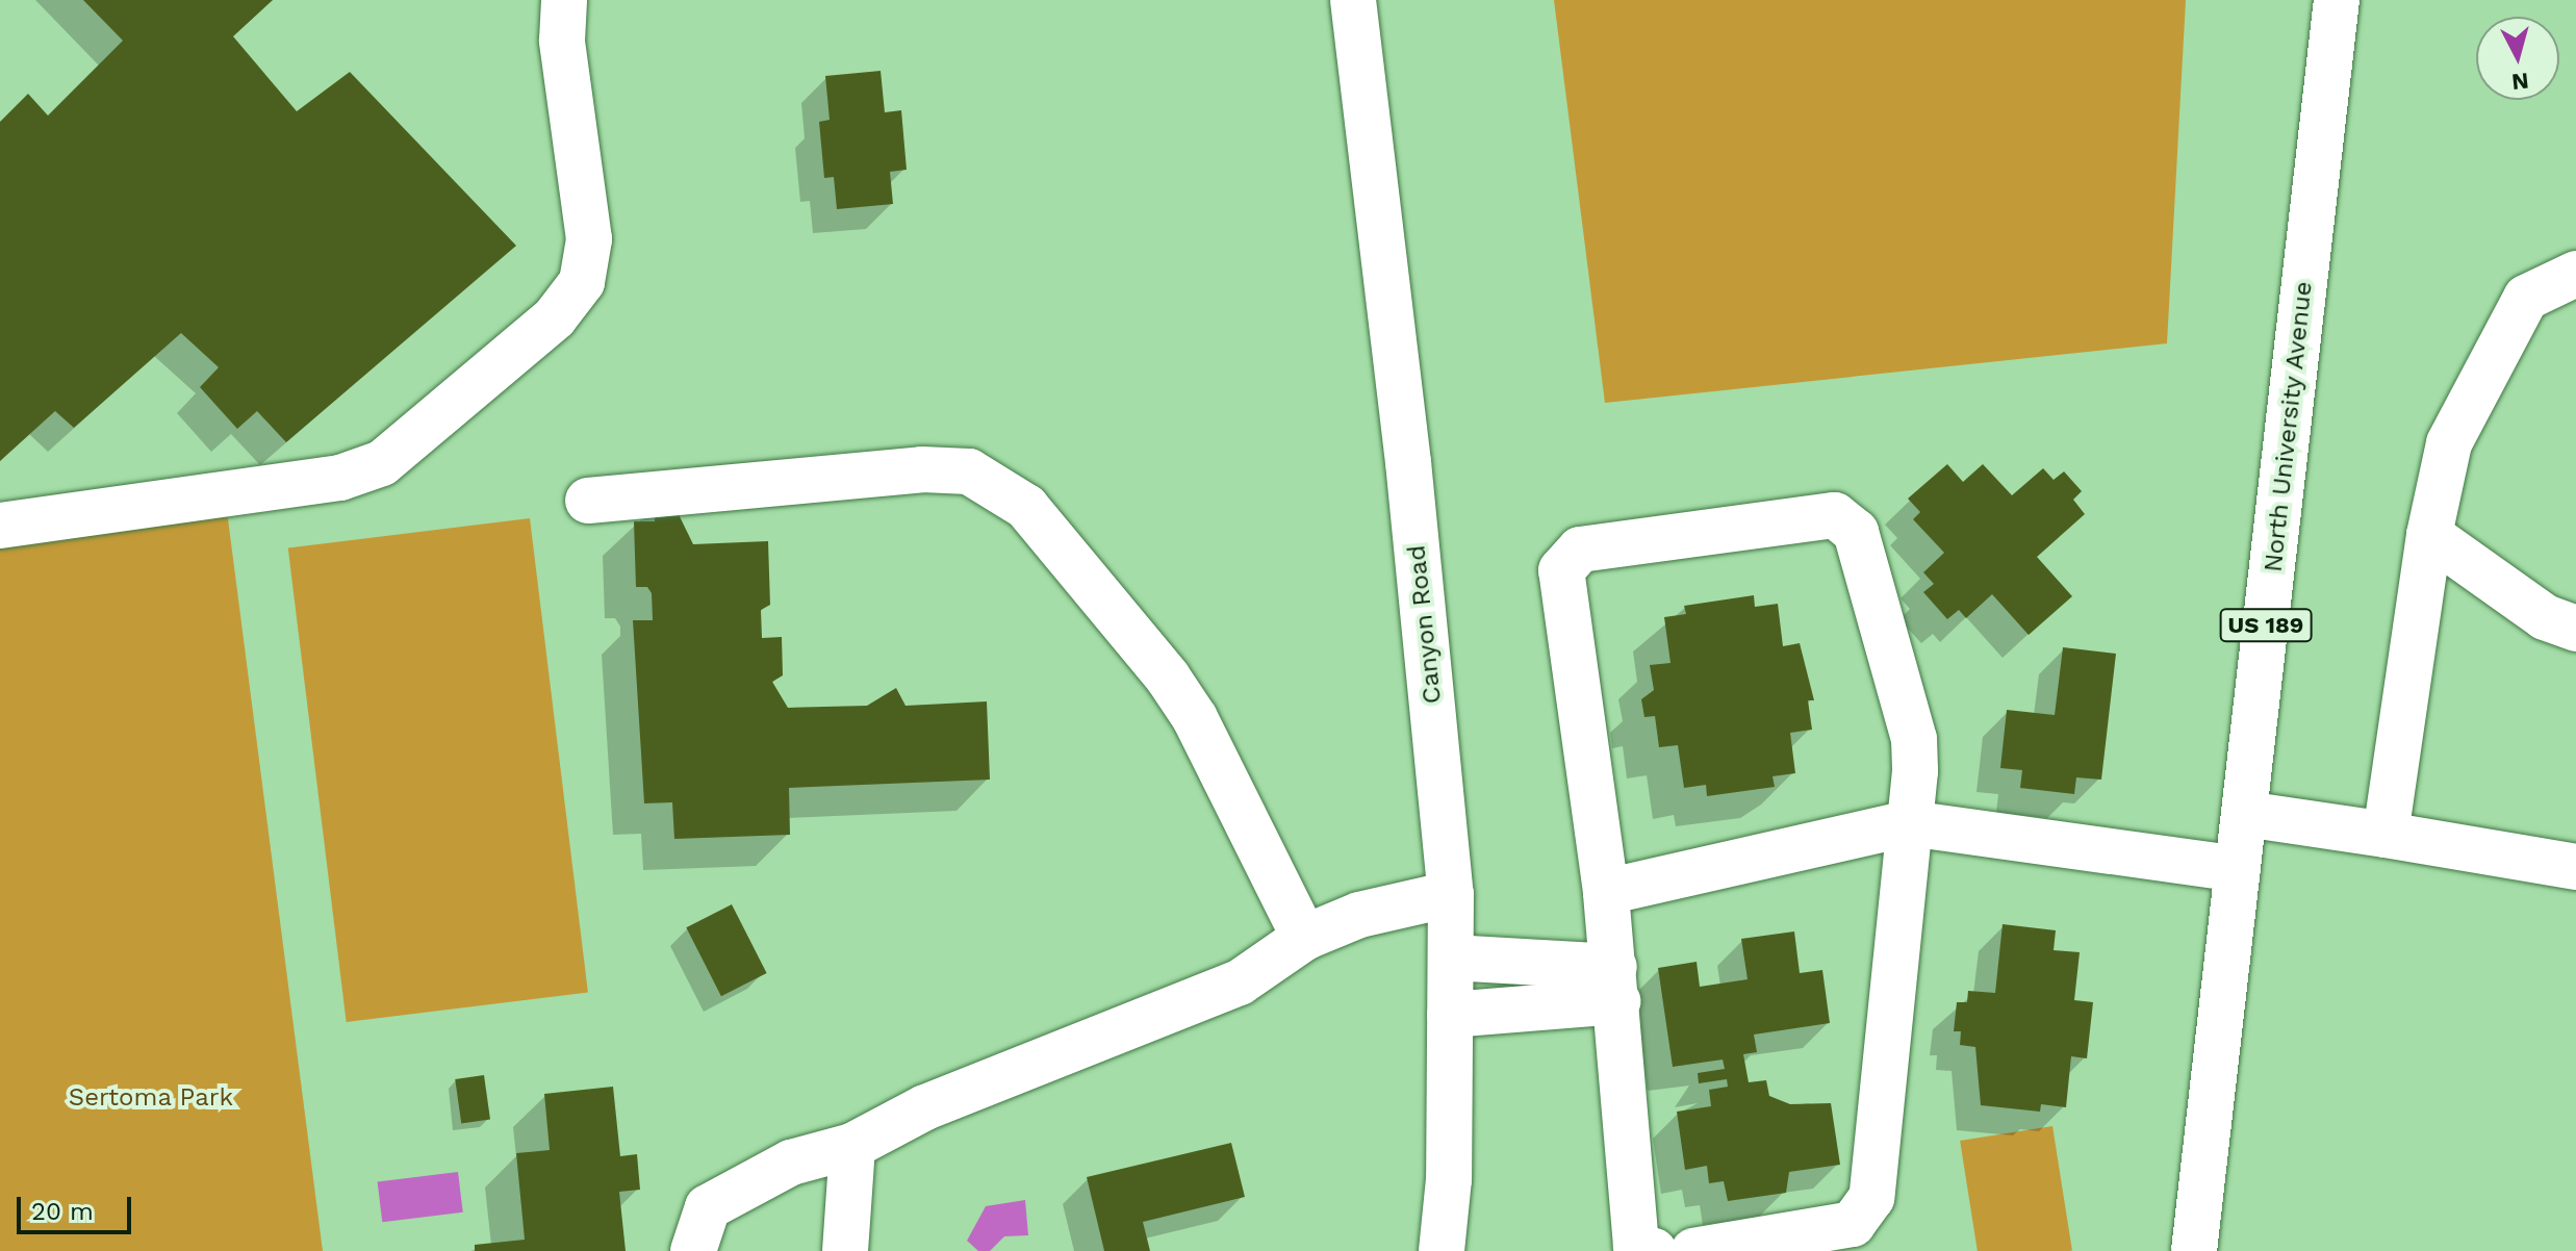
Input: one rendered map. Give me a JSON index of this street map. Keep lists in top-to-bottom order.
{
  "streets": {
    "main road": ["North University Avenue", "Canyon Road", "US 189"]
  },
  "parks": ["Sertoma Park"],
  "scale_bar": "20 m",
  "north": "bottom"
}
